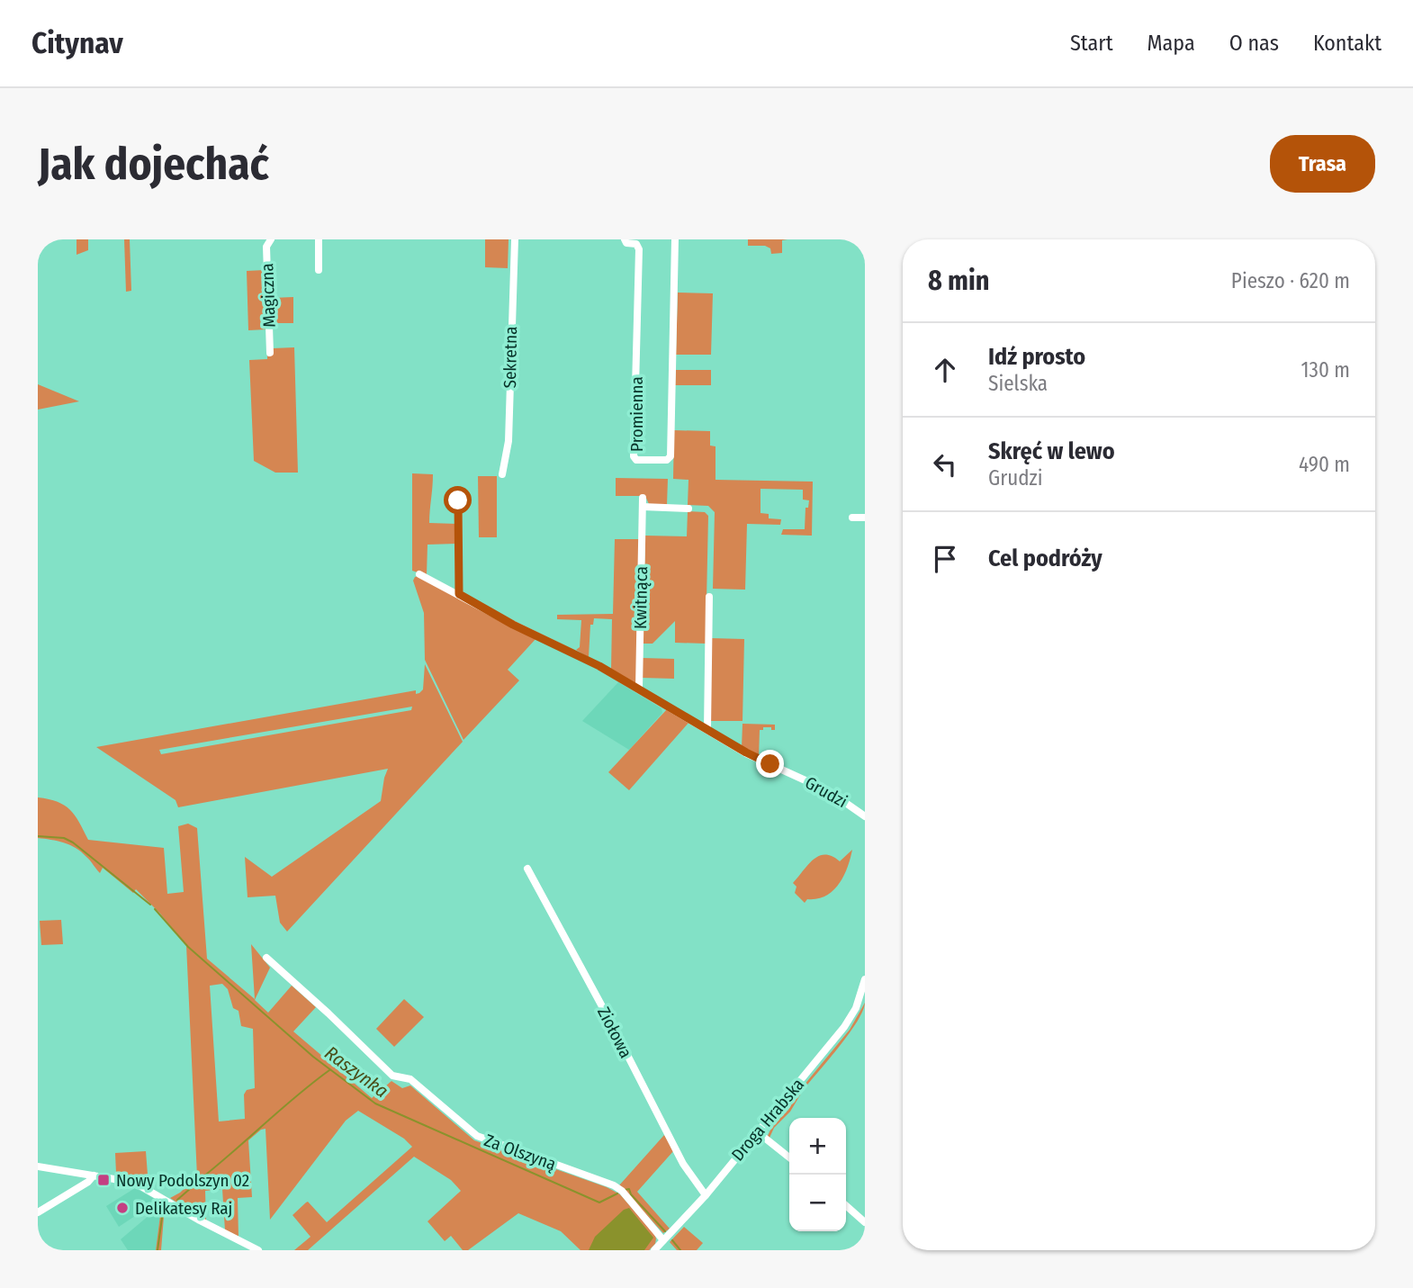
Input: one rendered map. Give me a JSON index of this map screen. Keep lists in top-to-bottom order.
{
  "streets": {
    "street": [
      "Magiczna",
      "Sekretna",
      "Promienna",
      "Kwitnąca",
      "Grudzi",
      "Ziołowa",
      "Droga Hrabska",
      "Za Olszyną"
    ]
  },
  "crossings": [
    ["Kwitnąca", "Grudzi"],
    ["Ziołowa", "Droga Hrabska"],
    ["Droga Hrabska", "Za Olszyną"]
  ],
  "water": ["Raszynka"],
  "places": {
    "transit": ["Nowy Podolszyn 02"],
    "other": ["Delikatesy Raj"]
  },
  "page": {
    "header": "Citynav",
    "nav": [
      "Start",
      "Mapa",
      "O nas",
      "Kontakt"
    ],
    "buttons": "Trasa",
    "title": "Jak dojechać",
    "heading": ["8 min", "Pieszo · 620 m"],
    "list": [
      ["Idź prosto", "Sielska", "130 m"],
      ["Skręć w lewo", "Grudzi", "490 m"],
      "Cel podróży"
    ],
    "map_buttons": ["+", "−"]
  }
}
